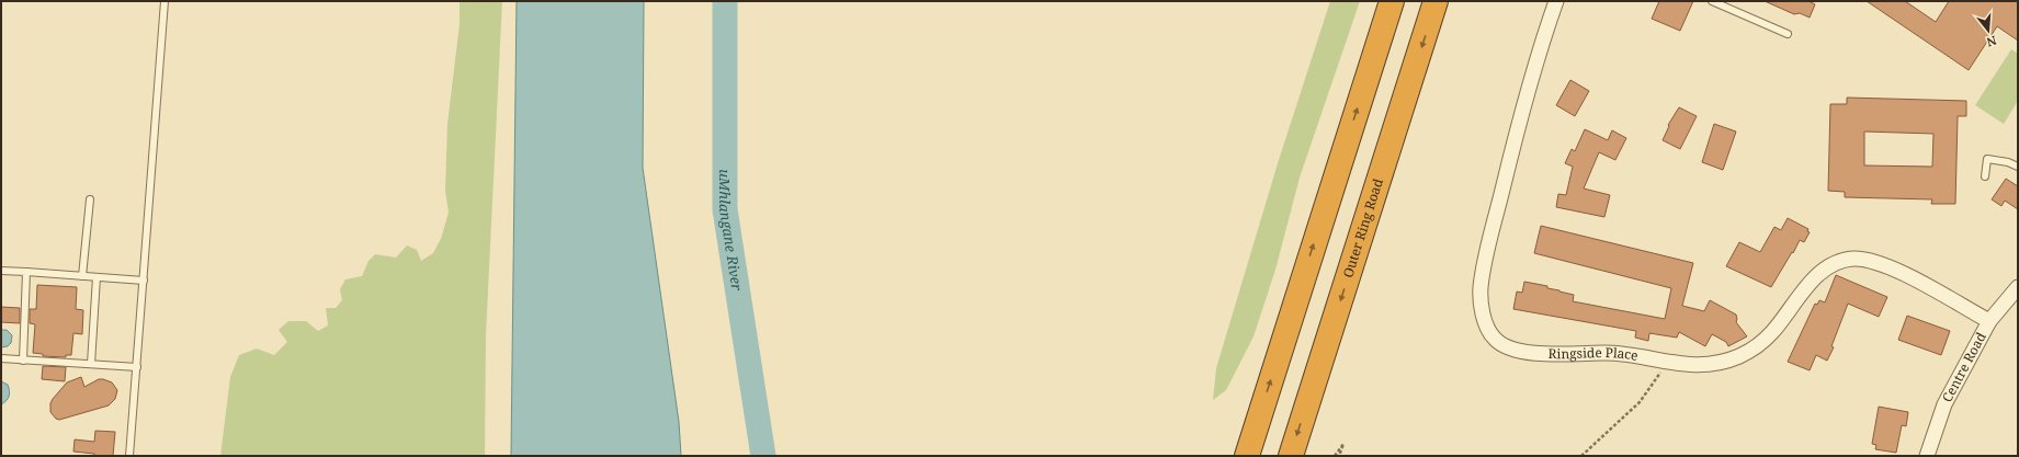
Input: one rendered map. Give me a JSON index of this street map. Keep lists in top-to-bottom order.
{
  "streets": {
    "highway": ["Outer Ring Road"],
    "street": ["Ringside Place", "Centre Road"]
  },
  "crossings": [
    ["Ringside Place", "Centre Road"]
  ],
  "water": ["uMhlangane River"],
  "north": "bottom"
}
